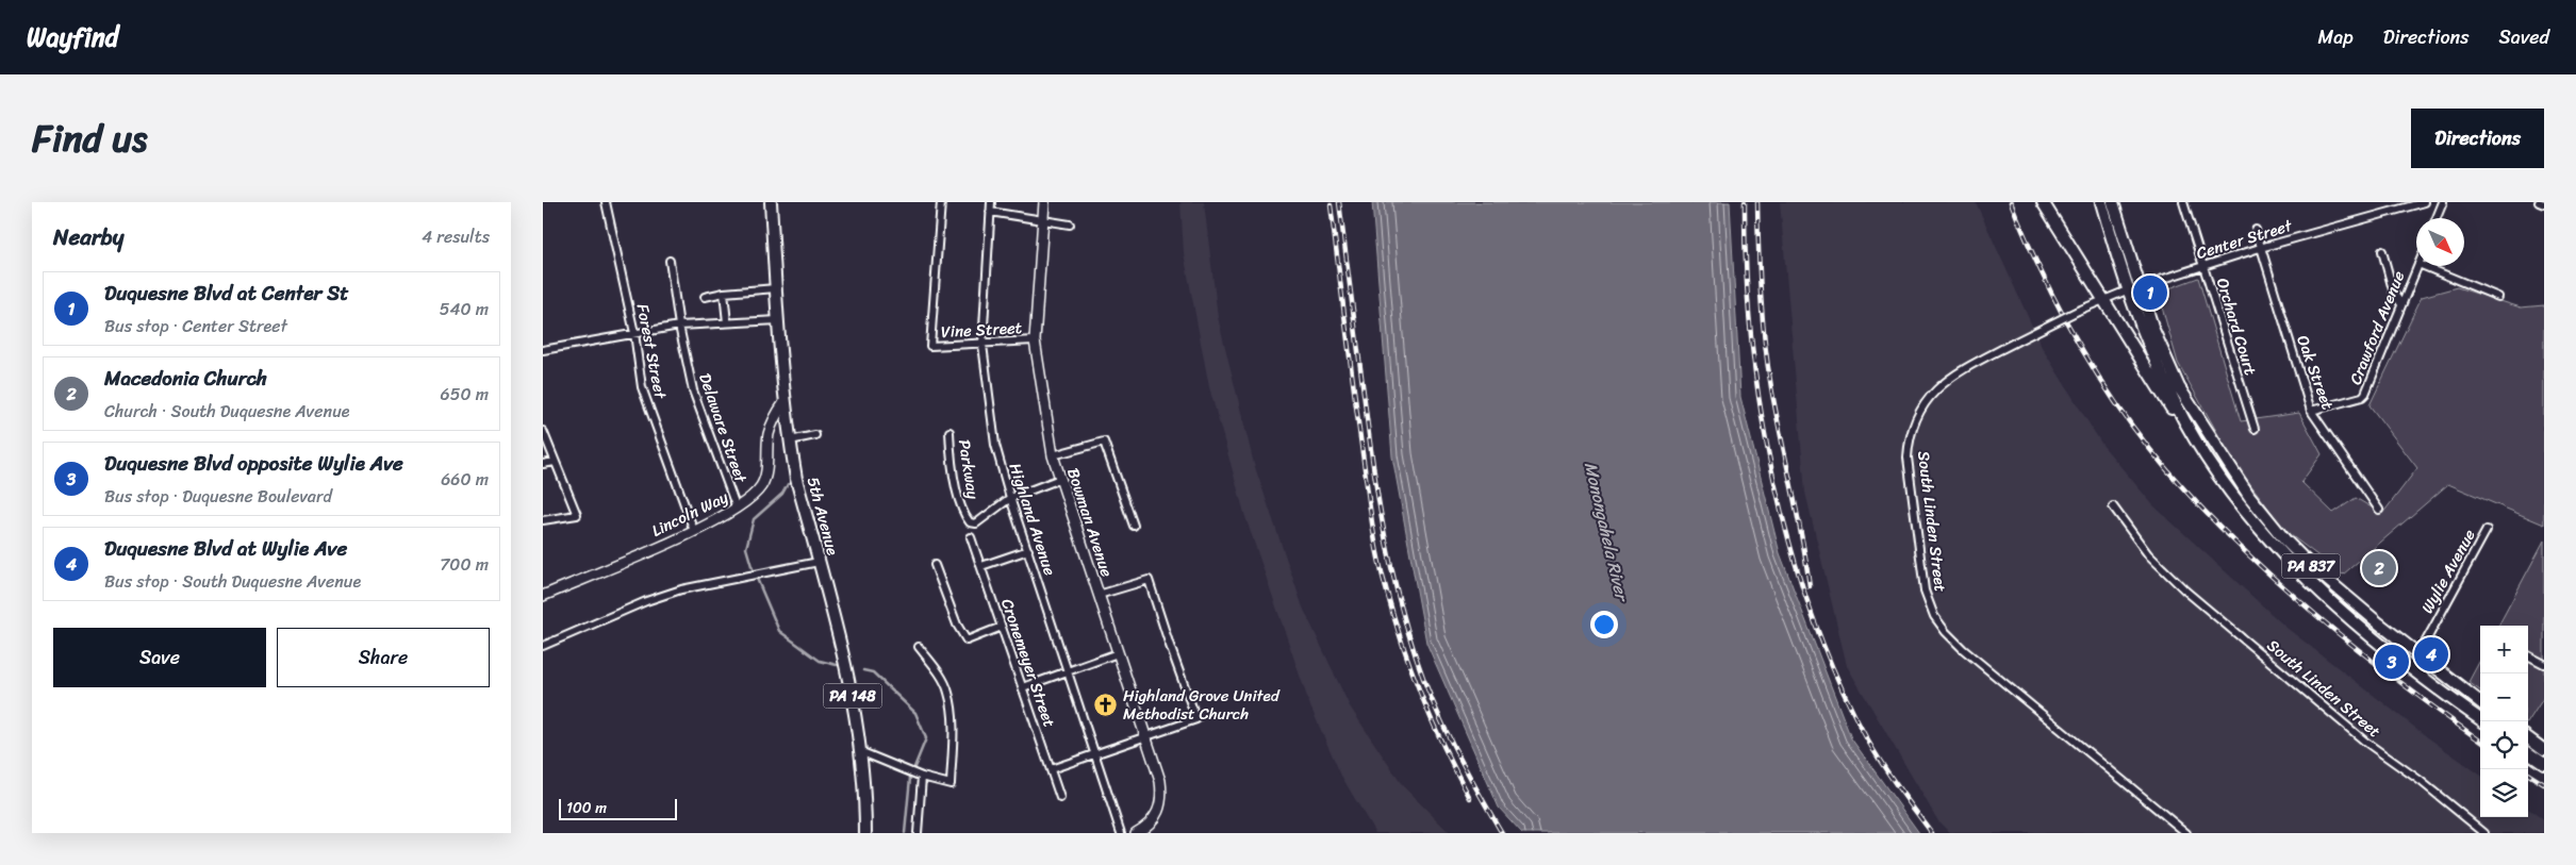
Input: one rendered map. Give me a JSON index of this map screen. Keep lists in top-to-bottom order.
{
  "streets": {
    "main road": [
      "Lincoln Way",
      "5th Avenue",
      "Bowman Avenue",
      "PA 837",
      "PA 148"
    ],
    "street": [
      "Center Street",
      "Orchard Court",
      "Crawford Avenue",
      "Vine Street",
      "Forest Street",
      "Oak Street",
      "Delaware Street",
      "Parkway",
      "Highland Avenue",
      "South Linden Street",
      "Wylie Avenue",
      "Cronemeyer Street"
    ]
  },
  "crossings": [
    ["Center Street", "Orchard Court"],
    ["Center Street", "Oak Street"],
    ["Center Street", "South Linden Street"],
    ["Center Street", "PA 837"],
    ["Crawford Avenue", "Oak Street"],
    ["Vine Street", "Highland Avenue"],
    ["Vine Street", "Bowman Avenue"],
    ["Forest Street", "Lincoln Way"],
    ["Delaware Street", "Lincoln Way"],
    ["Parkway", "Highland Avenue"],
    ["Lincoln Way", "5th Avenue"],
    ["South Linden Street", "PA 837"],
    ["PA 837", "Wylie Avenue"]
  ],
  "water": ["Monongahela River"],
  "places": {
    "church": ["Highland Grove United Methodist Church"]
  },
  "scale_bar": "100 m",
  "north": "bottom right",
  "page": {
    "header": "Wayfind",
    "nav": ["Map", "Directions", "Saved"],
    "title": "Find us",
    "buttons": [
      "Directions",
      ["Save", "Share"]
    ],
    "heading": ["Nearby", "4 results"],
    "list": [
      {
        "mark": "1",
        "name": "Duquesne Blvd at Center St",
        "note": "Bus stop · Center Street",
        "value": "540 m"
      },
      {
        "mark": "2",
        "name": "Macedonia Church",
        "note": "Church · South Duquesne Avenue",
        "value": "650 m"
      },
      {
        "mark": "3",
        "name": "Duquesne Blvd opposite Wylie Ave",
        "note": "Bus stop · Duquesne Boulevard",
        "value": "660 m"
      },
      {
        "mark": "4",
        "name": "Duquesne Blvd at Wylie Ave",
        "note": "Bus stop · South Duquesne Avenue",
        "value": "700 m"
      }
    ],
    "pins": [
      "1",
      "2",
      "4",
      "3"
    ],
    "map_buttons": ["+", "−"],
    "scale": "100 m"
  }
}
